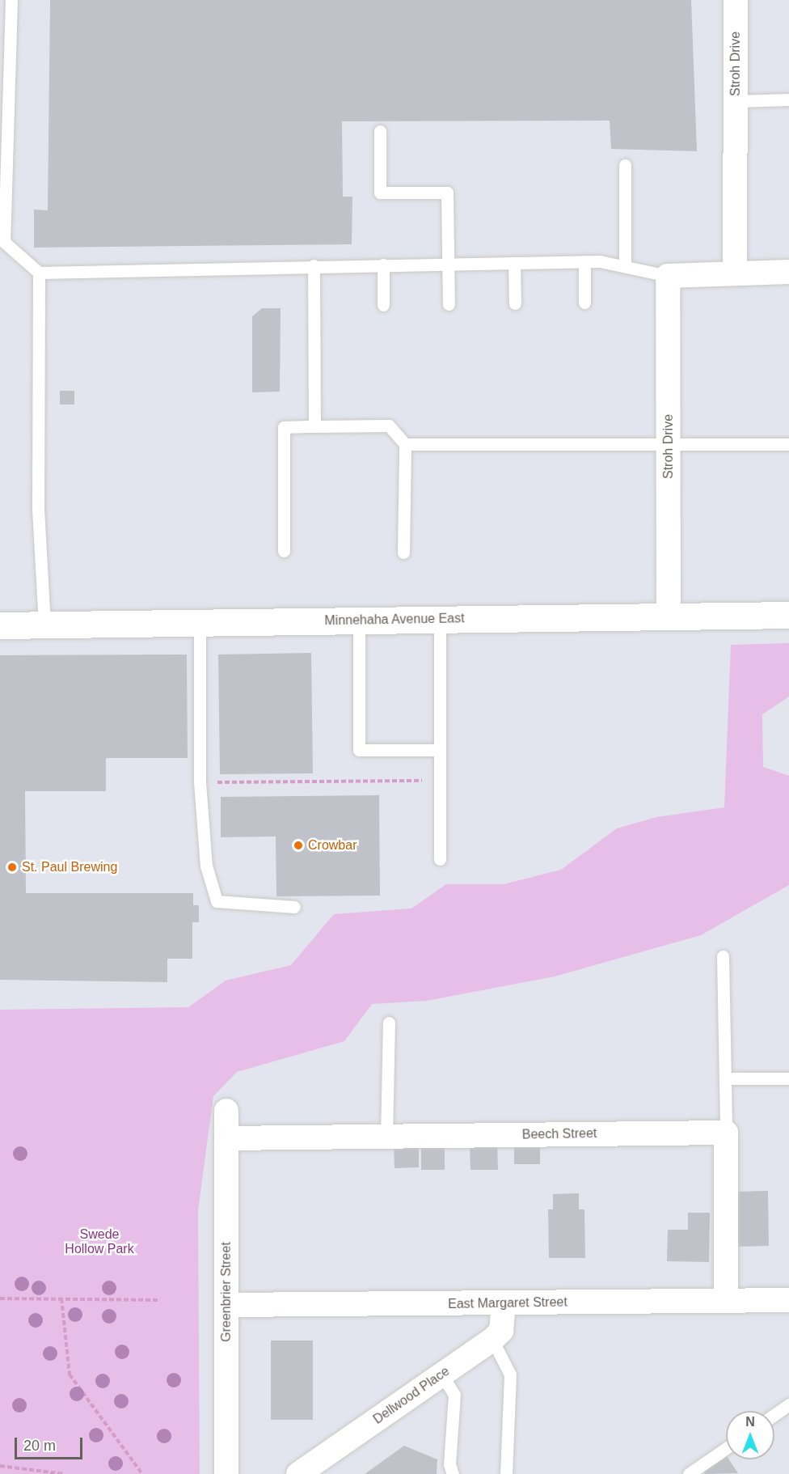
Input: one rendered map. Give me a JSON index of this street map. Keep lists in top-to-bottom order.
{
  "streets": {
    "street": [
      "Stroh Drive",
      "Minnehaha Avenue East",
      "Beech Street",
      "Greenbrier Street",
      "East Margaret Street",
      "Dellwood Place"
    ]
  },
  "crossings": [
    ["Stroh Drive", "Minnehaha Avenue East"],
    ["Beech Street", "Greenbrier Street"],
    ["Greenbrier Street", "East Margaret Street"],
    ["East Margaret Street", "Dellwood Place"]
  ],
  "parks": ["Swede Hollow Park"],
  "places": ["Crowbar", "St. Paul Brewing"],
  "scale_bar": "20 m",
  "north": "top"
}
